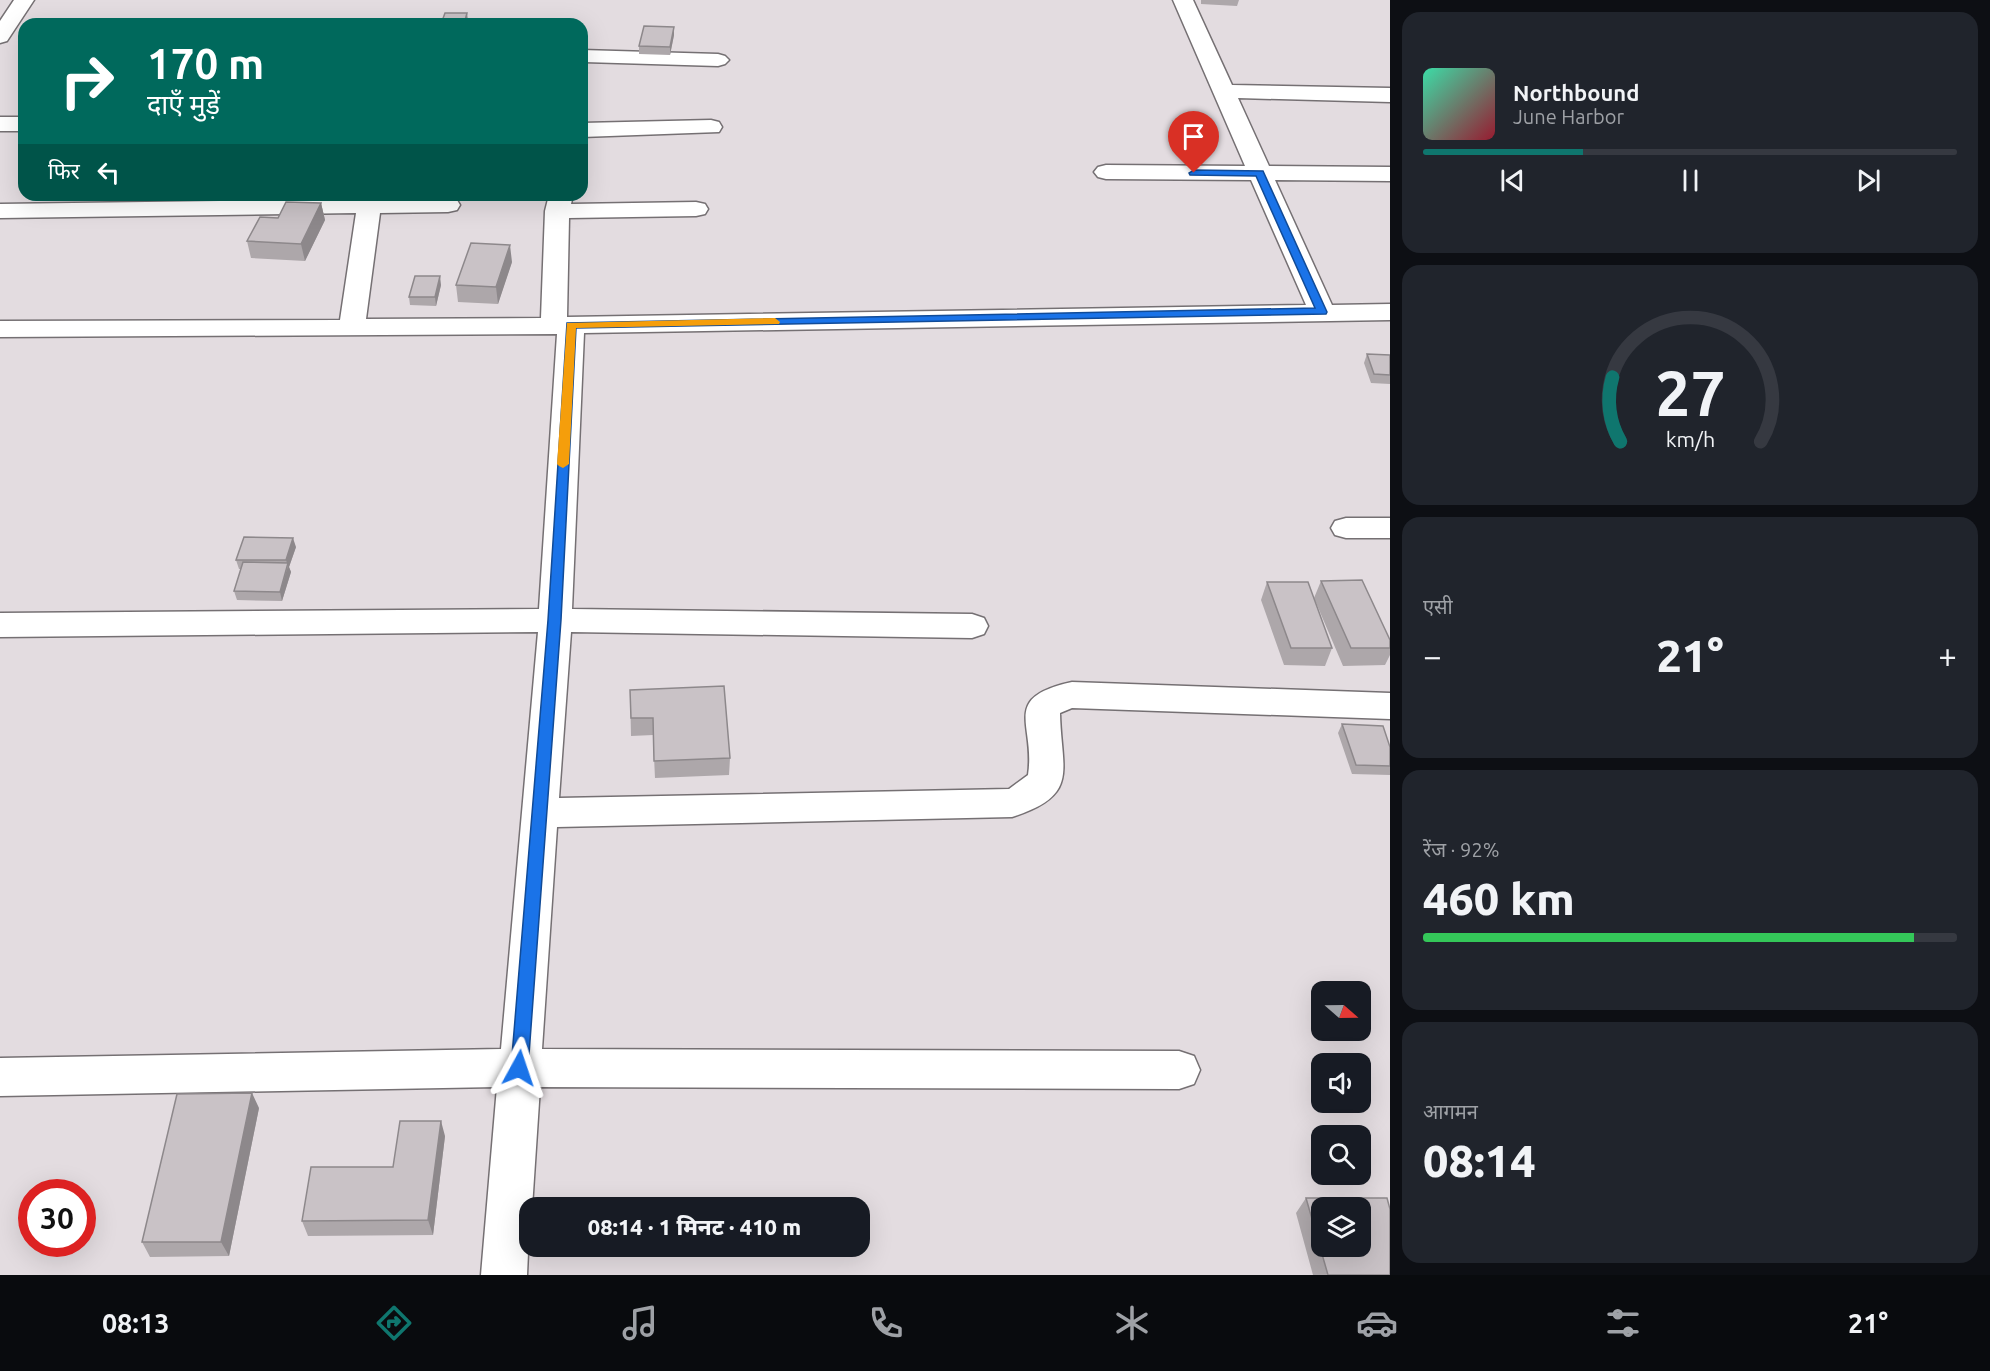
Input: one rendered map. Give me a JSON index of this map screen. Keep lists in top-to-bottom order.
{
  "north": "right",
  "page": {
    "turn": ["170 m", "दाएँ मुड़ें"],
    "song": ["Northbound", "June Harbor"],
    "then": "फिर",
    "tile": [
      "एसी",
      ["रेंज · 92%", "460 km"],
      ["आगमन", "08:14"]
    ],
    "heat": ["−", "21°", "+"],
    "limit": "30",
    "trip": "08:14 · 1 मिनट · 410 m",
    "tabs": ["08:13", "21°"],
    "gauge": ["27", "km/h"]
  }
}
